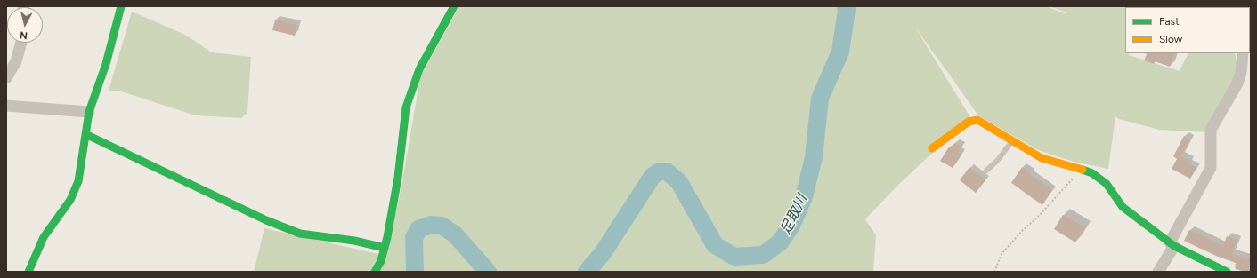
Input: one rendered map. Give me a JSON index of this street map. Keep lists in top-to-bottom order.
{
  "water": ["足取川"],
  "legend": ["Fast", "Slow"],
  "north": "bottom"
}
